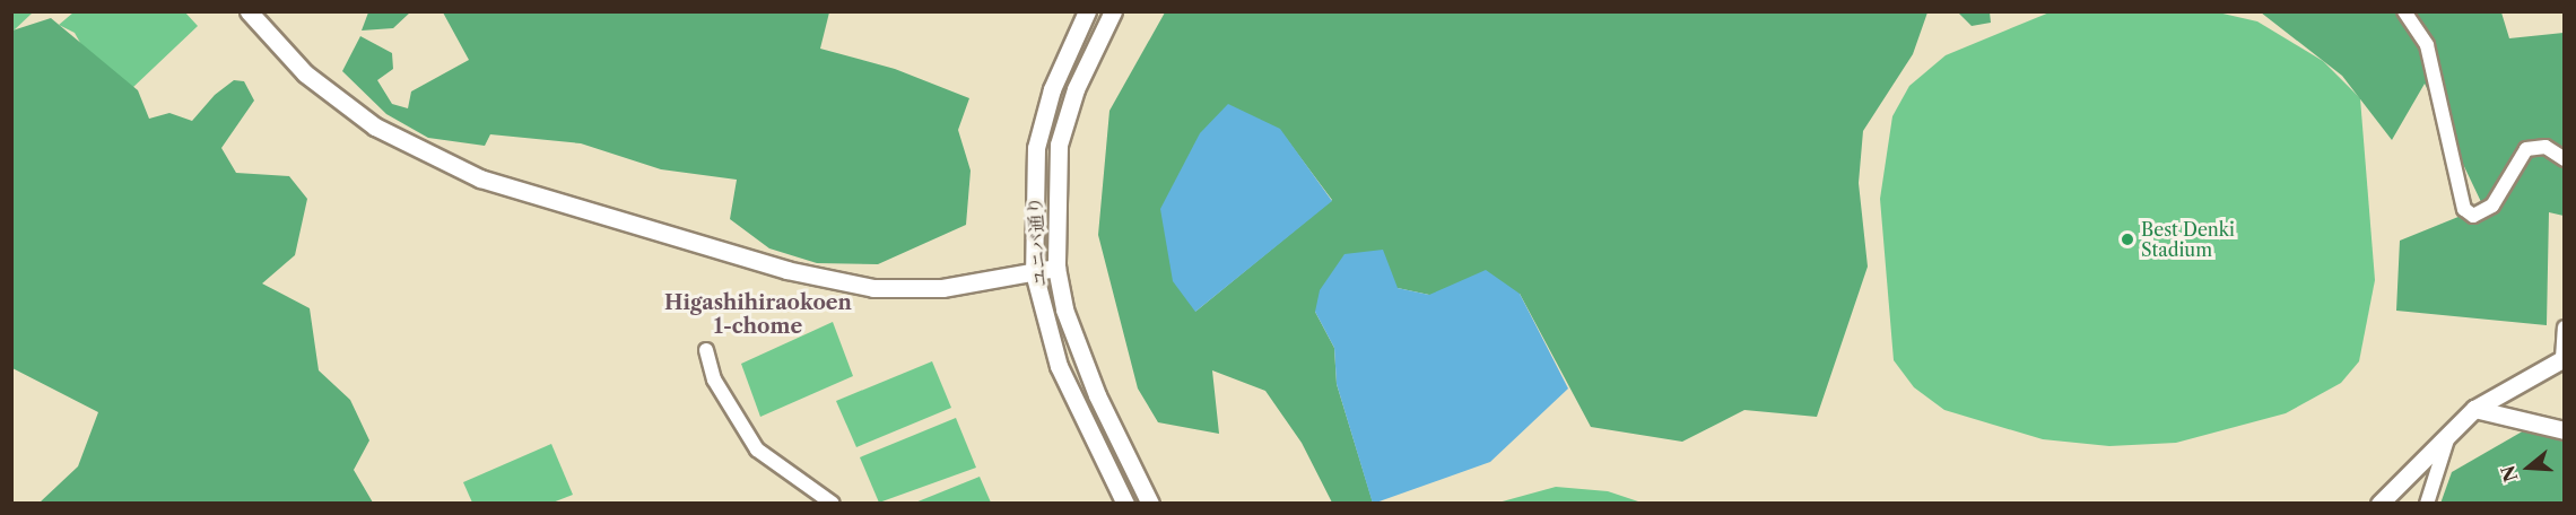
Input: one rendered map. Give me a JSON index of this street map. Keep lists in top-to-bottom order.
{
  "streets": {
    "street": ["ユニバ通り"]
  },
  "districts": ["Higashihiraokoen 1-chome"],
  "places": ["Best Denki Stadium"],
  "north": "left"
}
